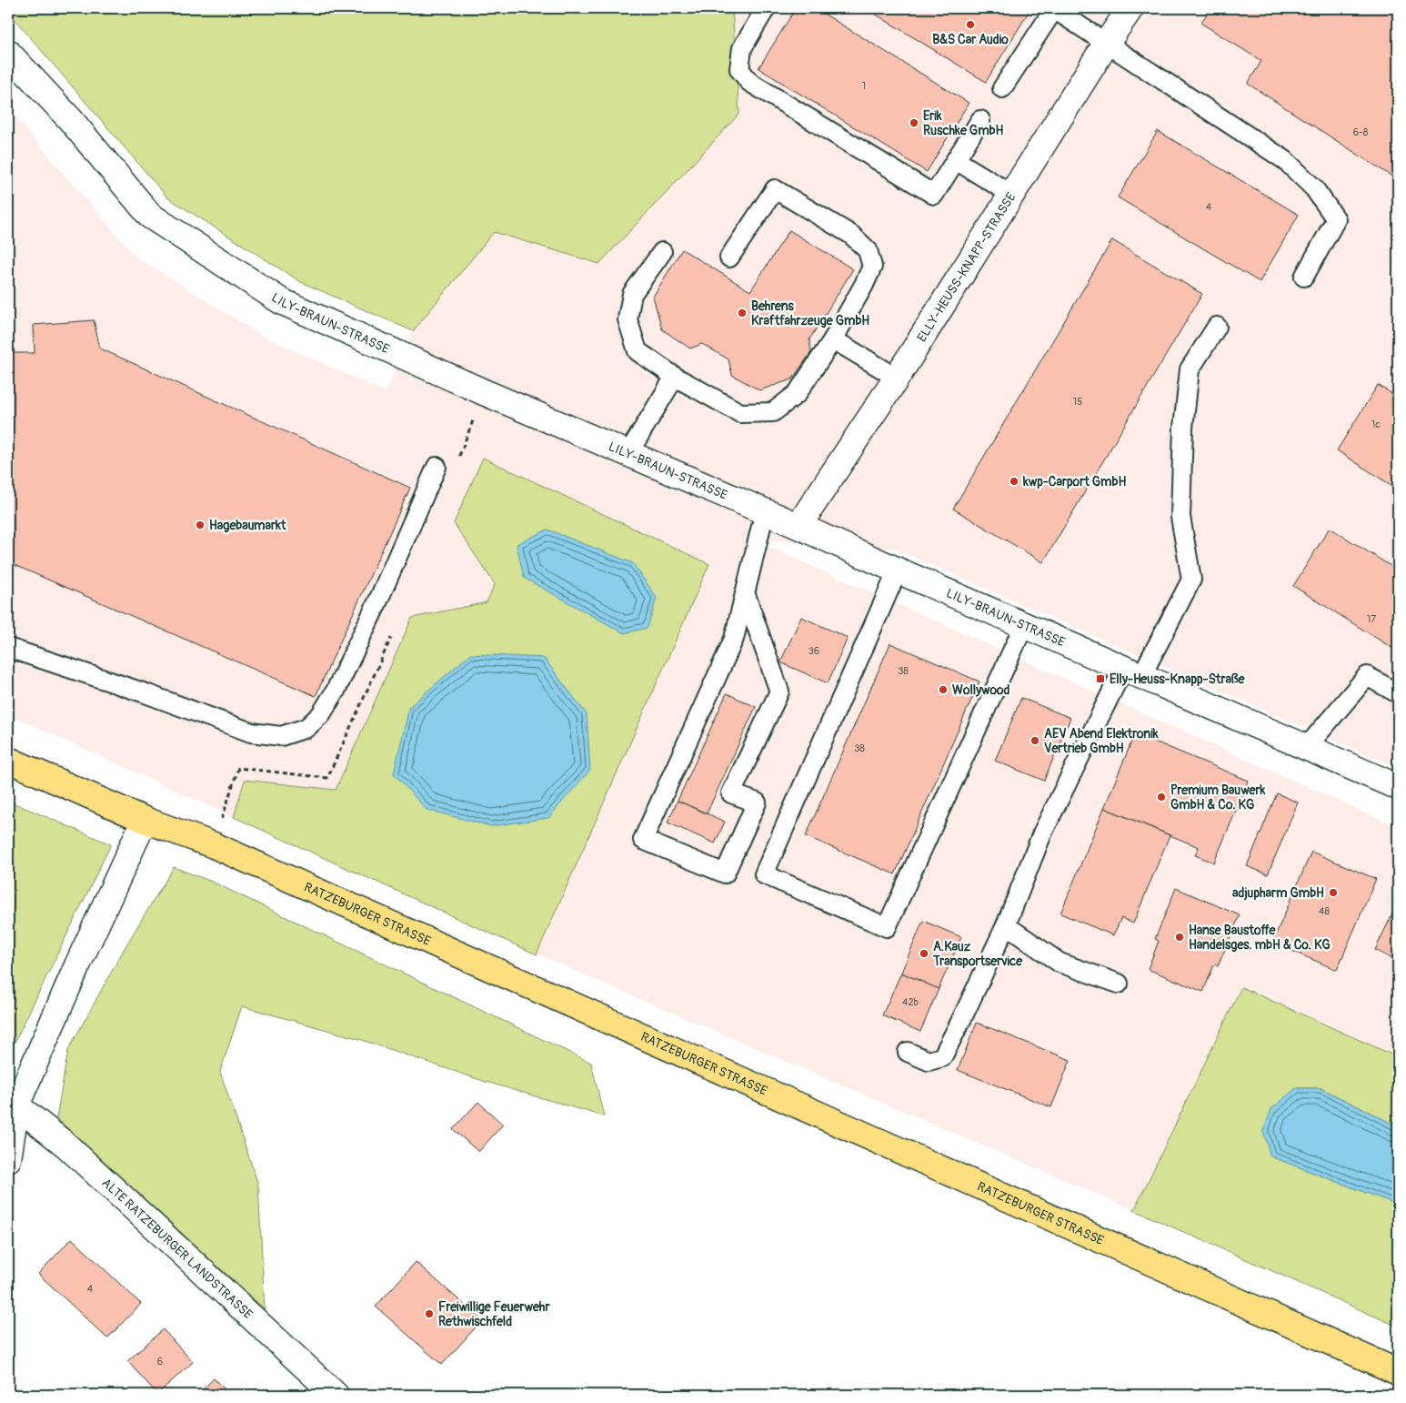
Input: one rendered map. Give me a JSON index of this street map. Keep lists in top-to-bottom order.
{
  "streets": {
    "main road": ["RATZEBURGER STRASSE"],
    "street": ["ELLY-HEUSS-KNAPP-STRASSE", "LILY-BRAUN-STRASSE", "ALTE RATZEBURGER LANDSTRASSE"]
  },
  "crossings": [
    ["ELLY-HEUSS-KNAPP-STRASSE", "LILY-BRAUN-STRASSE"]
  ],
  "places": {
    "other": [
      "B&S Car Audio",
      "Erik Ruschke GmbH",
      "Behrens Kraftfahrzeuge GmbH",
      "kwp-Carport GmbH",
      "Hagebaumarkt",
      "Wollywood",
      "AEV Abend Elektronik Vertrieb GmbH",
      "Premium Bauwerk GmbH & Co. KG",
      "adjupharm GmbH",
      "Hanse Baustoffe Handelsges. mbH & Co. KG",
      "A.Kauz Transportservice",
      "Freiwillige Feuerwehr Rethwischfeld"
    ],
    "transit": ["Elly-Heuss-Knapp-Straße"]
  },
  "house_numbers": [
    "1",
    "6-8",
    "4",
    "15",
    "1c",
    "17",
    "36",
    "38",
    "38",
    "48",
    "42b",
    "4",
    "6"
  ]
}
